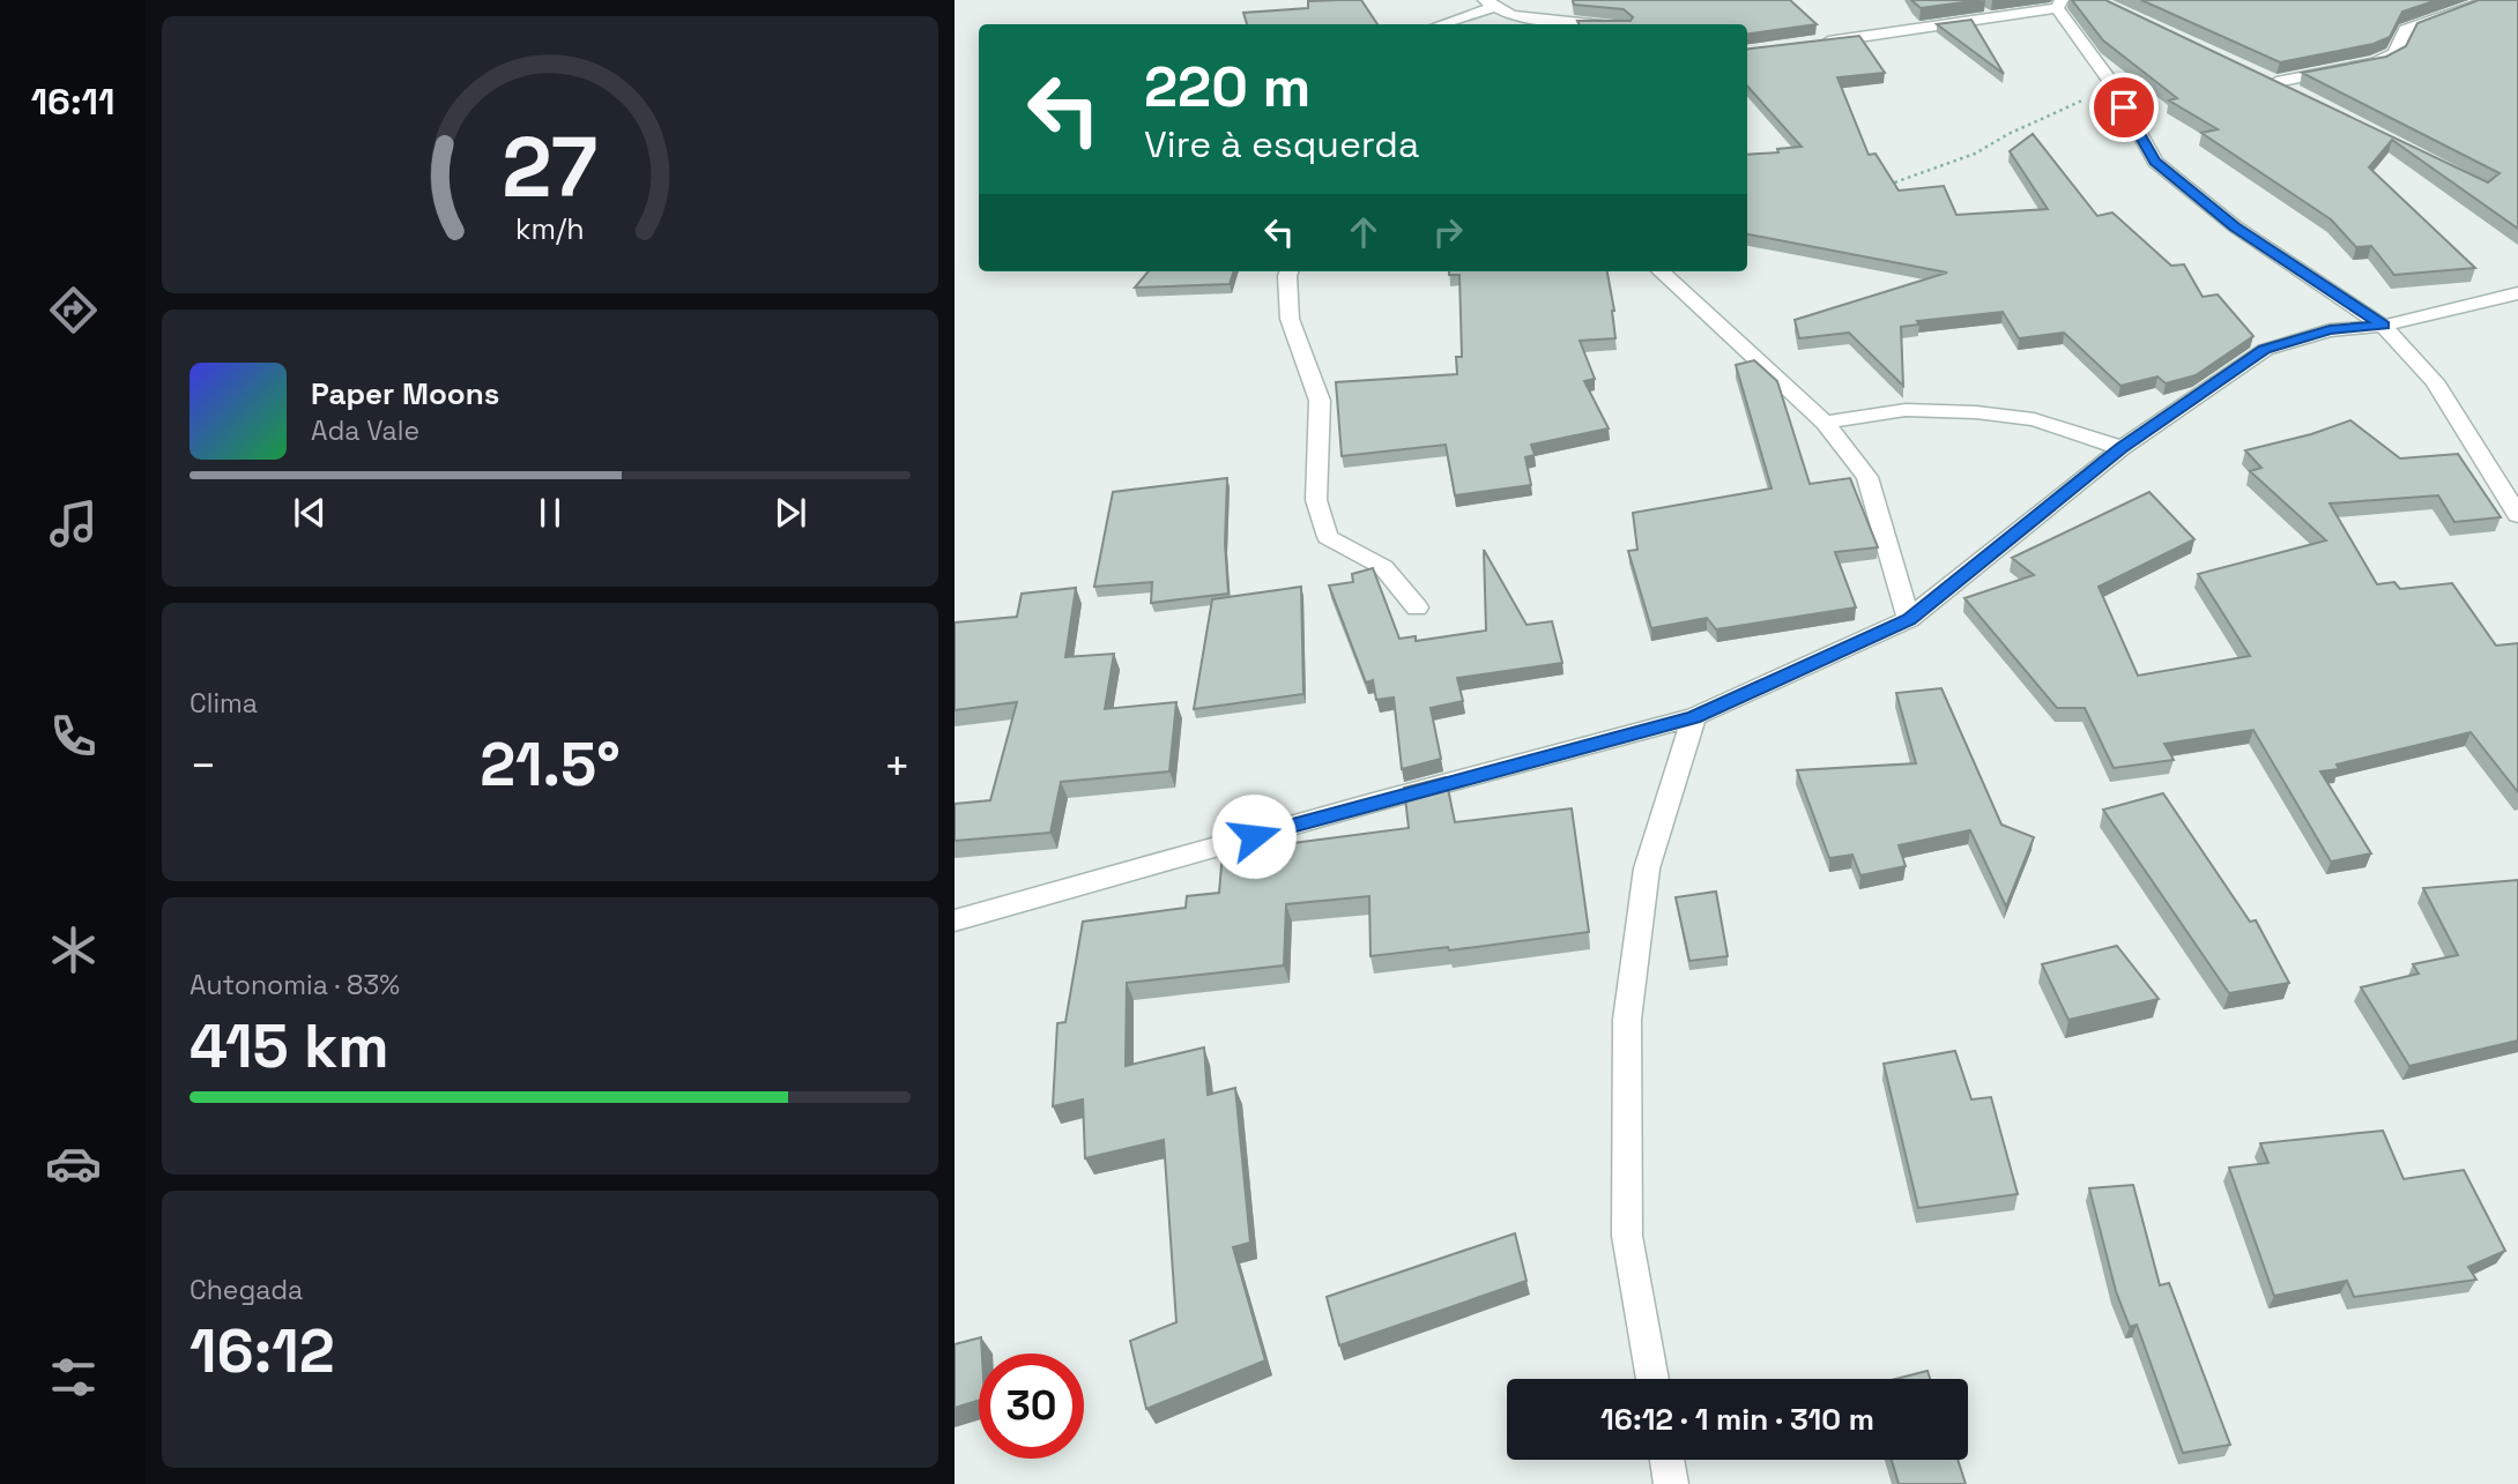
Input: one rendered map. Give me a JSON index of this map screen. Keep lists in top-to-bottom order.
{
  "page": {
    "tabs": "16:11",
    "turn": ["220 m", "Vire à esquerda"],
    "song": ["Paper Moons", "Ada Vale"],
    "tile": [
      "Clima",
      ["Autonomia · 83%", "415 km"],
      ["Chegada", "16:12"]
    ],
    "heat": ["−", "21.5°", "+"],
    "limit": "30",
    "trip": "16:12 · 1 min · 310 m",
    "gauge": ["27", "km/h"]
  }
}
